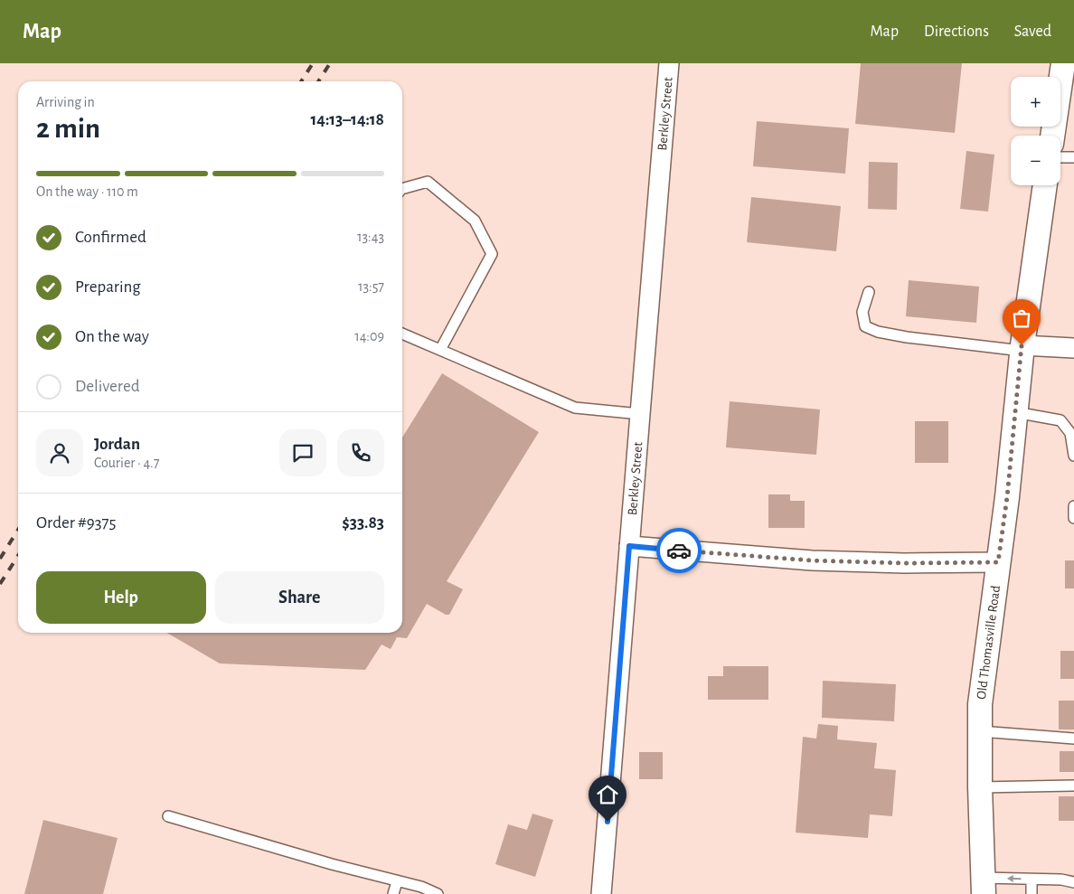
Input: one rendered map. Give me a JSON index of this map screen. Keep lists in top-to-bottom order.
{
  "streets": {
    "street": ["Berkley Street", "Old Thomasville Road"]
  },
  "page": {
    "header": "Map",
    "nav": ["Map", "Directions", "Saved"],
    "map_buttons": ["+", "−"],
    "heading": ["2 min", "Arriving in", "14:13–14:18"],
    "panel": [
      "Jordan",
      "Courier · 4.7",
      "Order #9375",
      "$33.83"
    ],
    "bar": "On the way · 110 m",
    "list": [
      ["Confirmed", "13:43"],
      ["Preparing", "13:57"],
      ["On the way", "14:09"],
      "Delivered"
    ],
    "buttons": ["Help", "Share"]
  }
}
